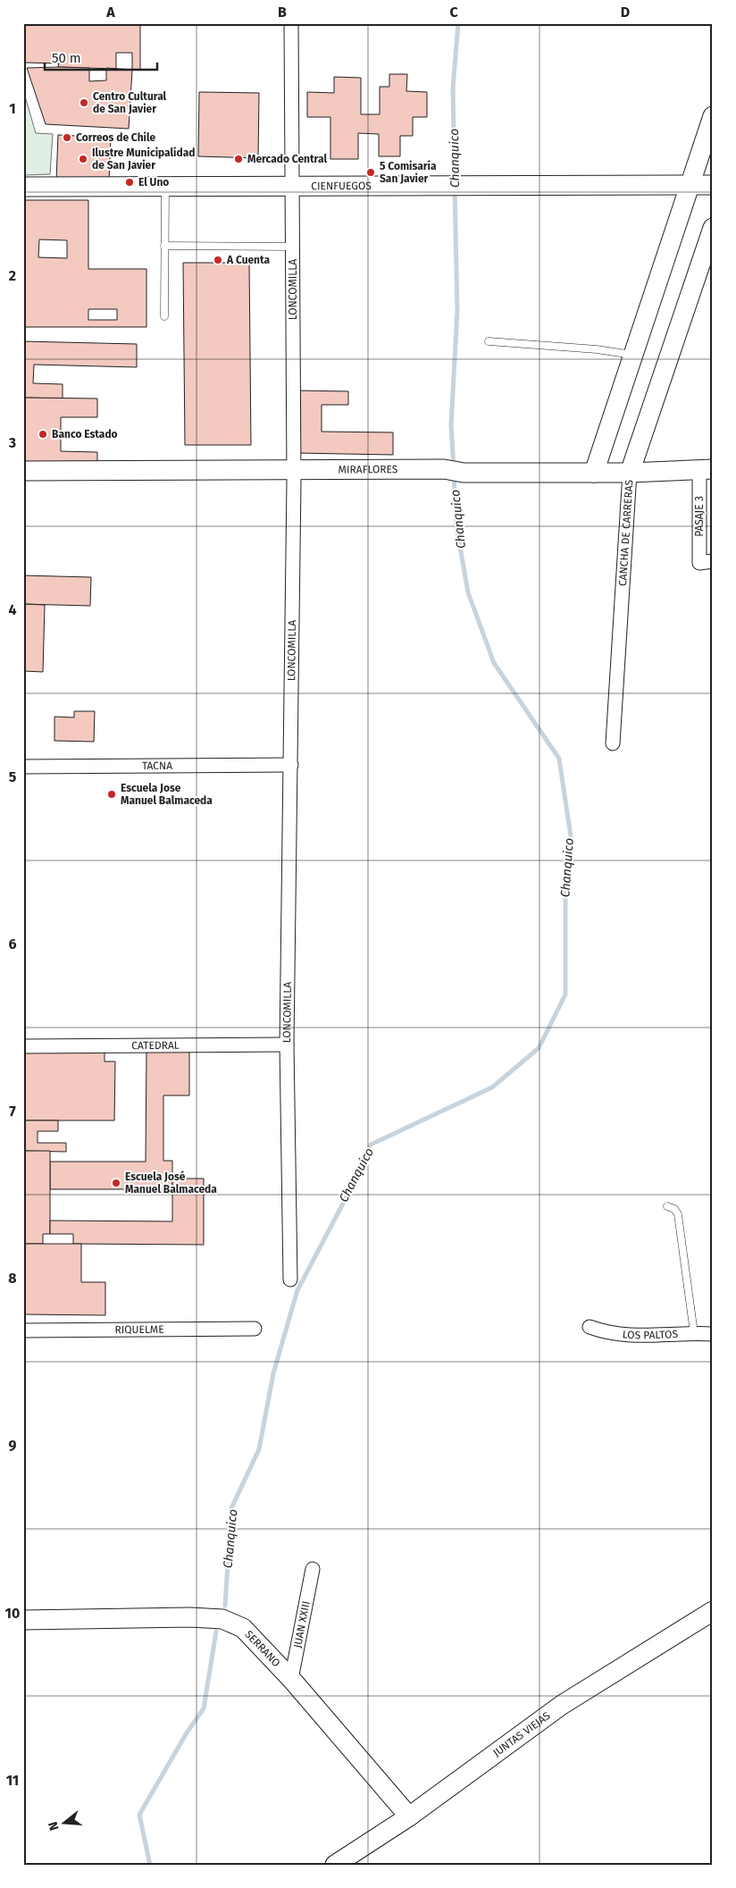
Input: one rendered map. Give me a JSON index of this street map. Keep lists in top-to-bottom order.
{
  "streets": {
    "street": [
      "CIENFUEGOS",
      "LONCOMILLA",
      "MIRAFLORES",
      "PASAJE 3",
      "CANCHA DE CARRERAS",
      "TACNA",
      "CATEDRAL",
      "RIQUELME",
      "LOS PALTOS",
      "JUAN XXIII",
      "SERRANO",
      "JUNTAS VIEJAS"
    ]
  },
  "crossings": [
    ["CIENFUEGOS", "LONCOMILLA"],
    ["LONCOMILLA", "MIRAFLORES"],
    ["LONCOMILLA", "TACNA"],
    ["LONCOMILLA", "CATEDRAL"],
    ["MIRAFLORES", "PASAJE 3"],
    ["MIRAFLORES", "CANCHA DE CARRERAS"],
    ["JUAN XXIII", "SERRANO"],
    ["SERRANO", "JUNTAS VIEJAS"]
  ],
  "water": ["Chanquico"],
  "places": [
    "Centro Cultural de San Javier",
    "Correos de Chile",
    "Ilustre Municipalidad de San Javier",
    "Mercado Central",
    "5 Comisaría San Javier",
    "El Uno",
    "A Cuenta",
    "Banco Estado",
    "Escuela Jose Manuel Balmaceda",
    "Escuela José Manuel Balmaceda"
  ],
  "scale_bar": "50 m",
  "north": "left",
  "grid": {
    "columns": [
      "A",
      "B",
      "C",
      "D"
    ],
    "rows": [
      "1",
      "2",
      "3",
      "4",
      "5",
      "6",
      "7",
      "8",
      "9",
      "10",
      "11"
    ]
  }
}
